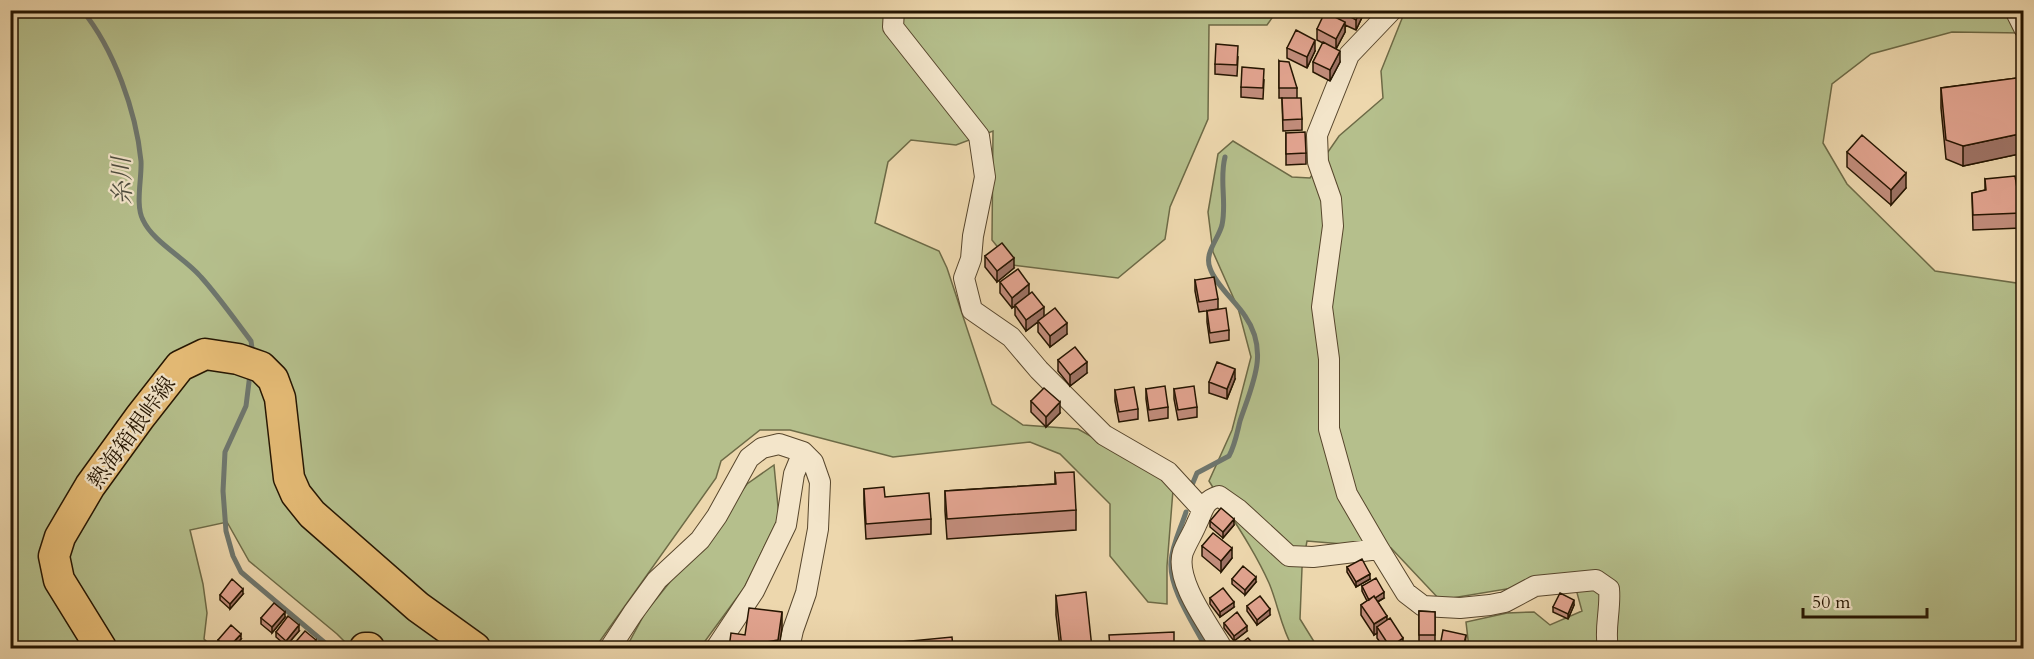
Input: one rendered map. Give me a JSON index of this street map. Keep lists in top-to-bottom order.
{
  "streets": {
    "main road": ["熱海箱根峠線"]
  },
  "water": ["糸川"],
  "scale_bar": "50 m"
}
